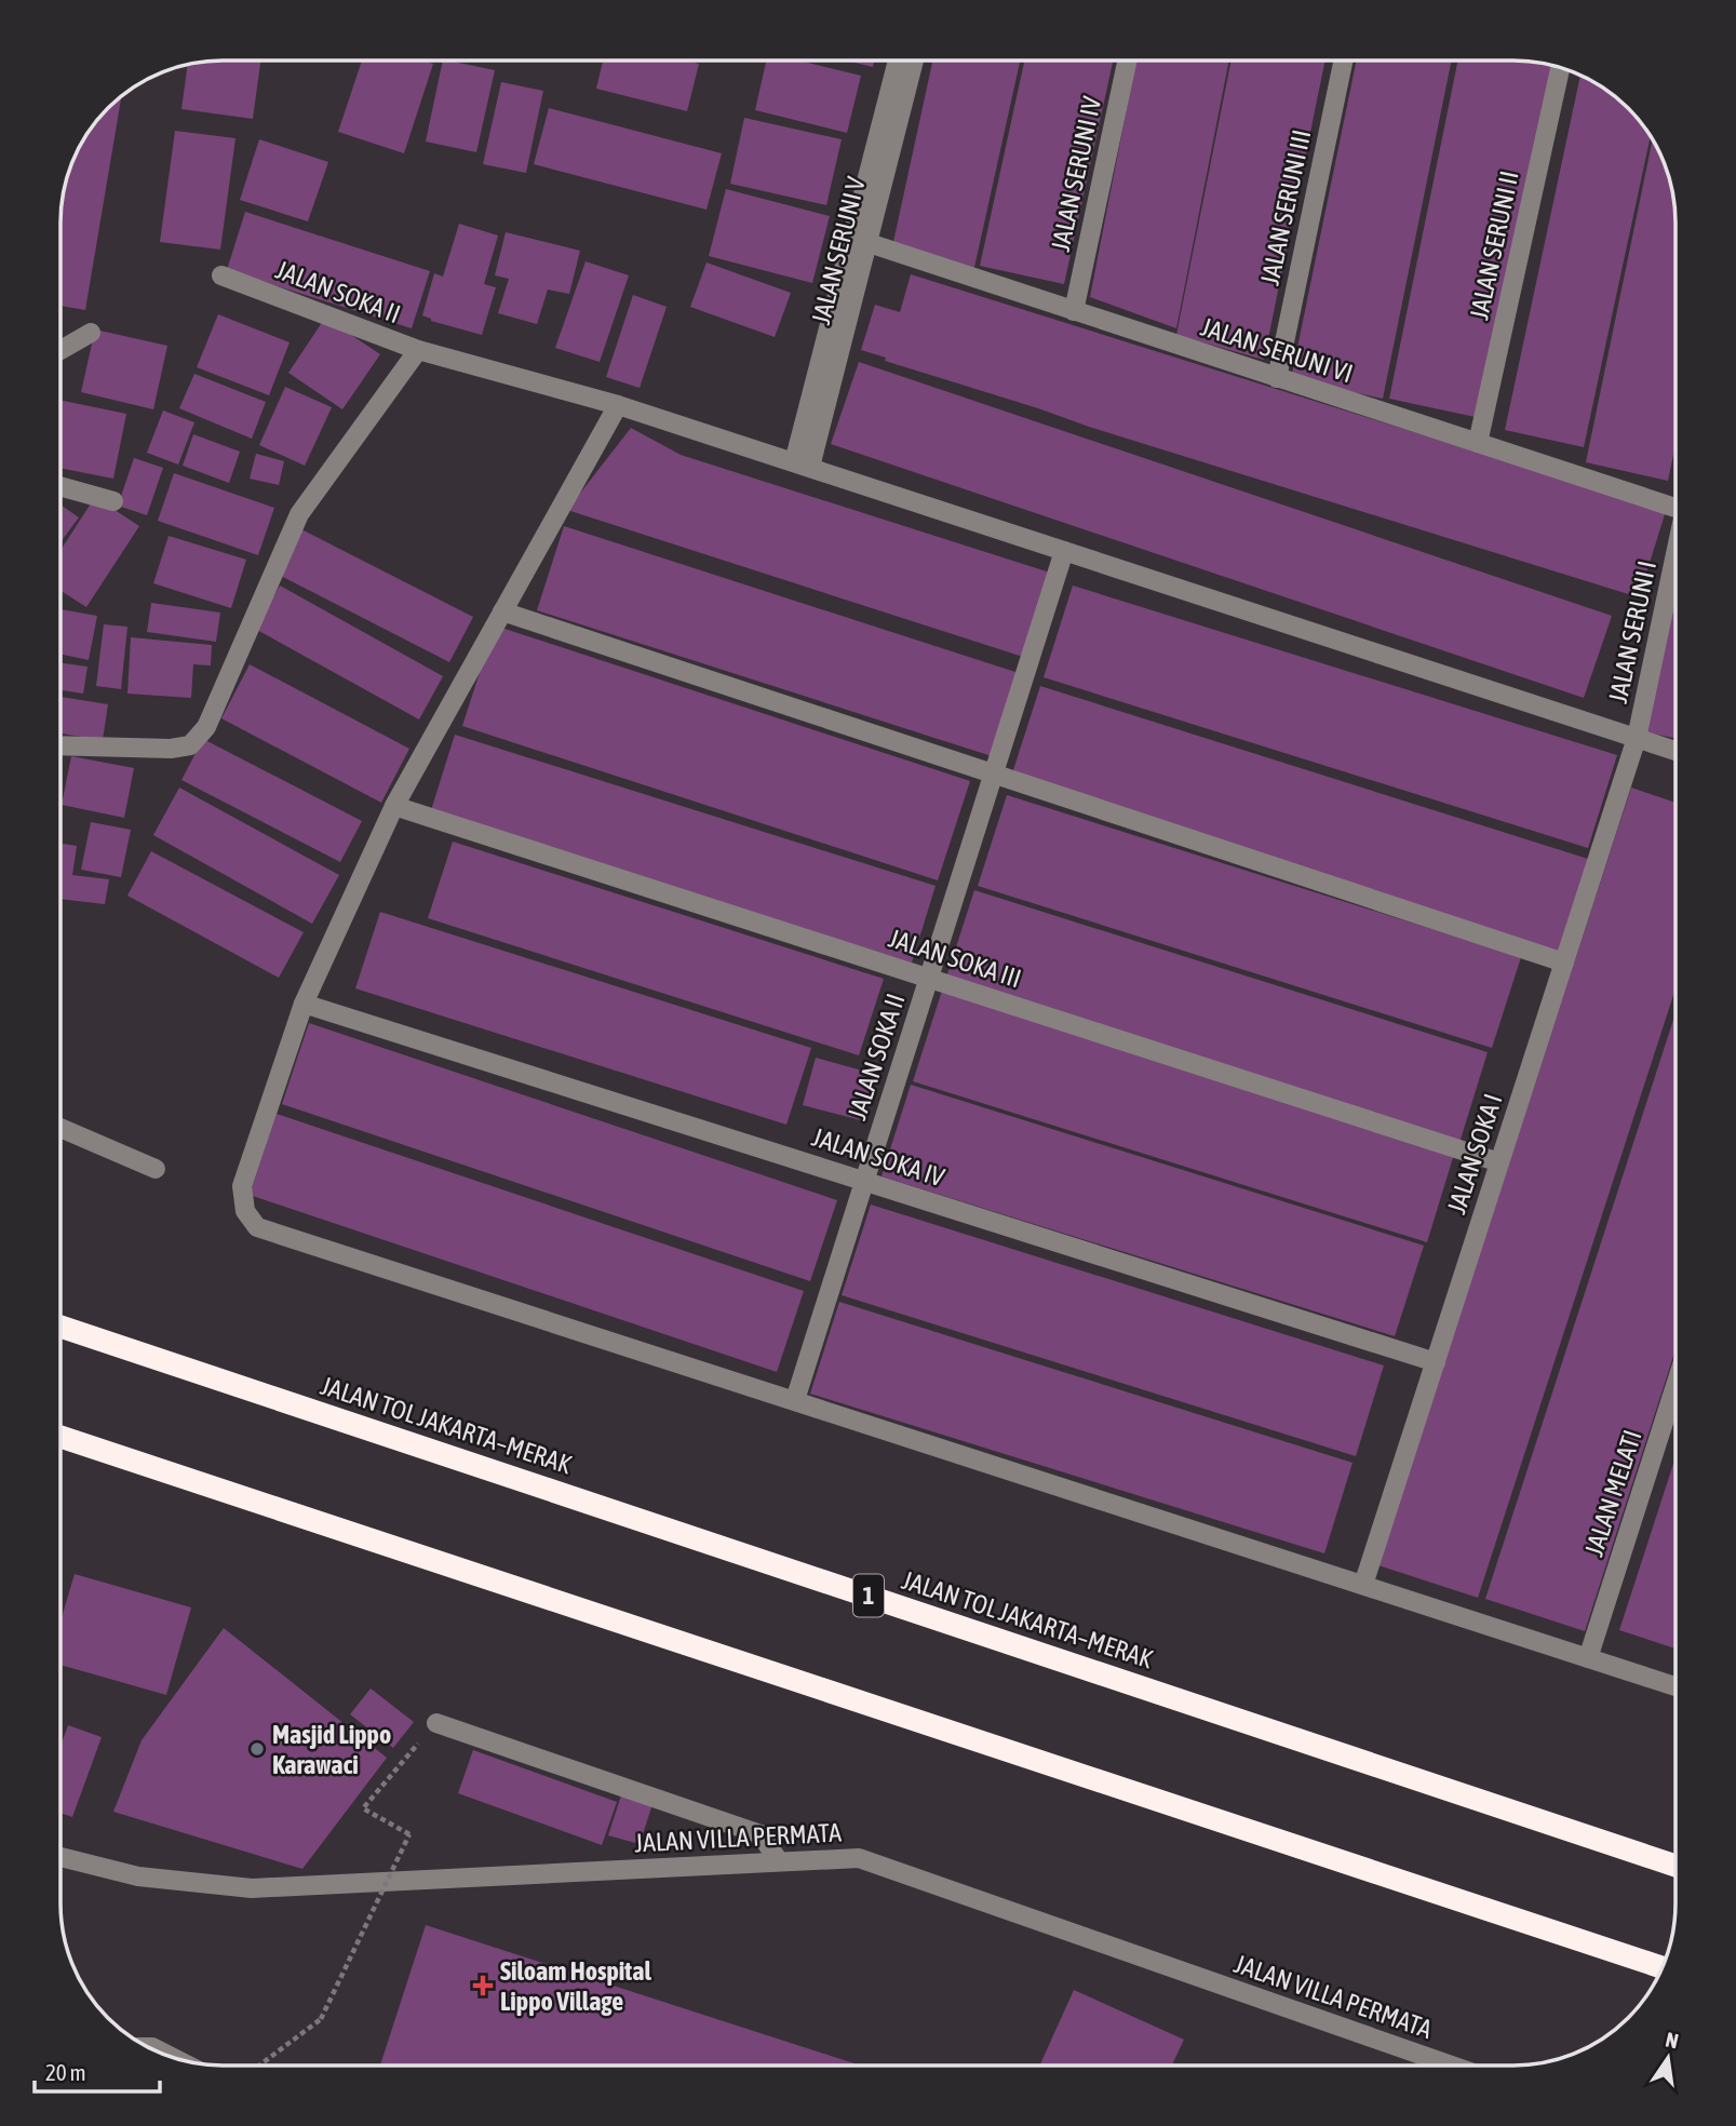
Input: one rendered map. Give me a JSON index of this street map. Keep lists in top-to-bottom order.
{
  "streets": {
    "highway": ["JALAN TOL JAKARTA–MERAK", "1"],
    "street": [
      "JALAN SERUNI IV",
      "JALAN SERUNI III",
      "JALAN SERUNI II",
      "JALAN SERUNI V",
      "JALAN SOKA II",
      "JALAN SERUNI VI",
      "JALAN SERUNI I",
      "JALAN SOKA III",
      "JALAN SOKA I",
      "JALAN SOKA IV",
      "JALAN MELATI",
      "JALAN VILLA PERMATA"
    ]
  },
  "crossings": [
    ["JALAN SERUNI IV", "JALAN SERUNI VI"],
    ["JALAN SERUNI III", "JALAN SERUNI VI"],
    ["JALAN SERUNI II", "JALAN SERUNI VI"],
    ["JALAN SERUNI V", "JALAN SERUNI VI"],
    ["JALAN SOKA II", "JALAN SOKA III"],
    ["JALAN SOKA II", "JALAN SOKA IV"],
    ["JALAN SERUNI I", "JALAN SOKA I"],
    ["JALAN SOKA III", "JALAN SOKA I"],
    ["JALAN SOKA I", "JALAN SOKA IV"]
  ],
  "places": {
    "other": ["Masjid Lippo Karawaci"],
    "health": ["Siloam Hospital Lippo Village"]
  },
  "scale_bar": "20 m",
  "north": "top"
}
